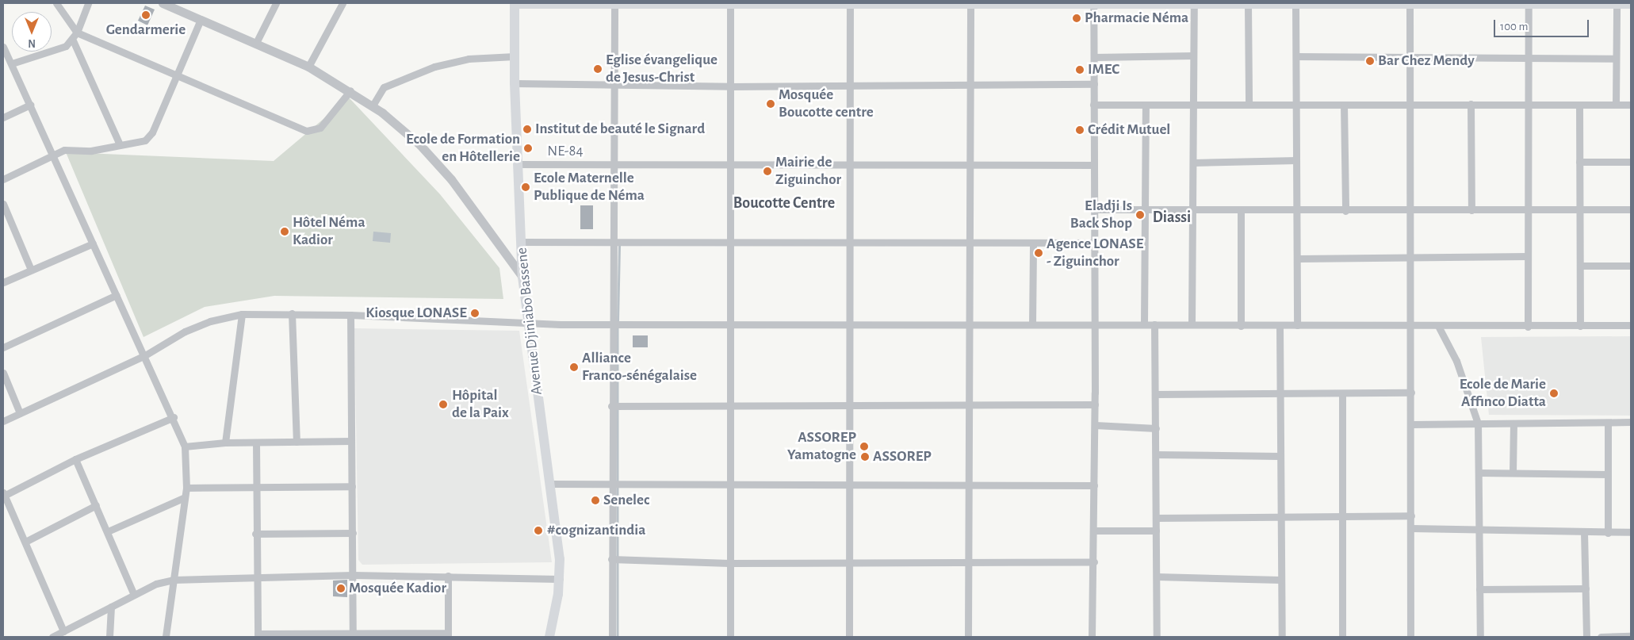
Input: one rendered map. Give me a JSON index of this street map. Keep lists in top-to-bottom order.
{
  "streets": {
    "main road": ["Avenue Djiniabo Bassene"],
    "street": ["NE-84"]
  },
  "crossings": [
    ["NE-84", "Avenue Djiniabo Bassene"]
  ],
  "districts": ["Boucotte Centre", "Diassi"],
  "places": [
    "Gendarmerie",
    "Pharmacie Néma",
    "Bar Chez Mendy",
    "Eglise évangelique de Jesus-Christ",
    "IMEC",
    "Mosquée Boucotte centre",
    "Institut de beauté le Signard",
    "Crédit Mutuel",
    "Ecole de Formation en Hôtellerie",
    "Mairie de Ziguinchor",
    "Ecole Maternelle Publique de Néma",
    "Eladji Is Back Shop",
    "Hôtel Néma Kadior",
    "Agence LONASE - Ziguinchor",
    "Kiosque LONASE",
    "Alliance Franco-sénégalaise",
    "Ecole de Marie Affinco Diatta",
    "Hôpital de la Paix",
    "ASSOREP Yamatogne",
    "ASSOREP",
    "Senelec",
    "#cognizantindia",
    "Mosquée Kadior"
  ],
  "scale_bar": "100 m",
  "north": "bottom"
}
